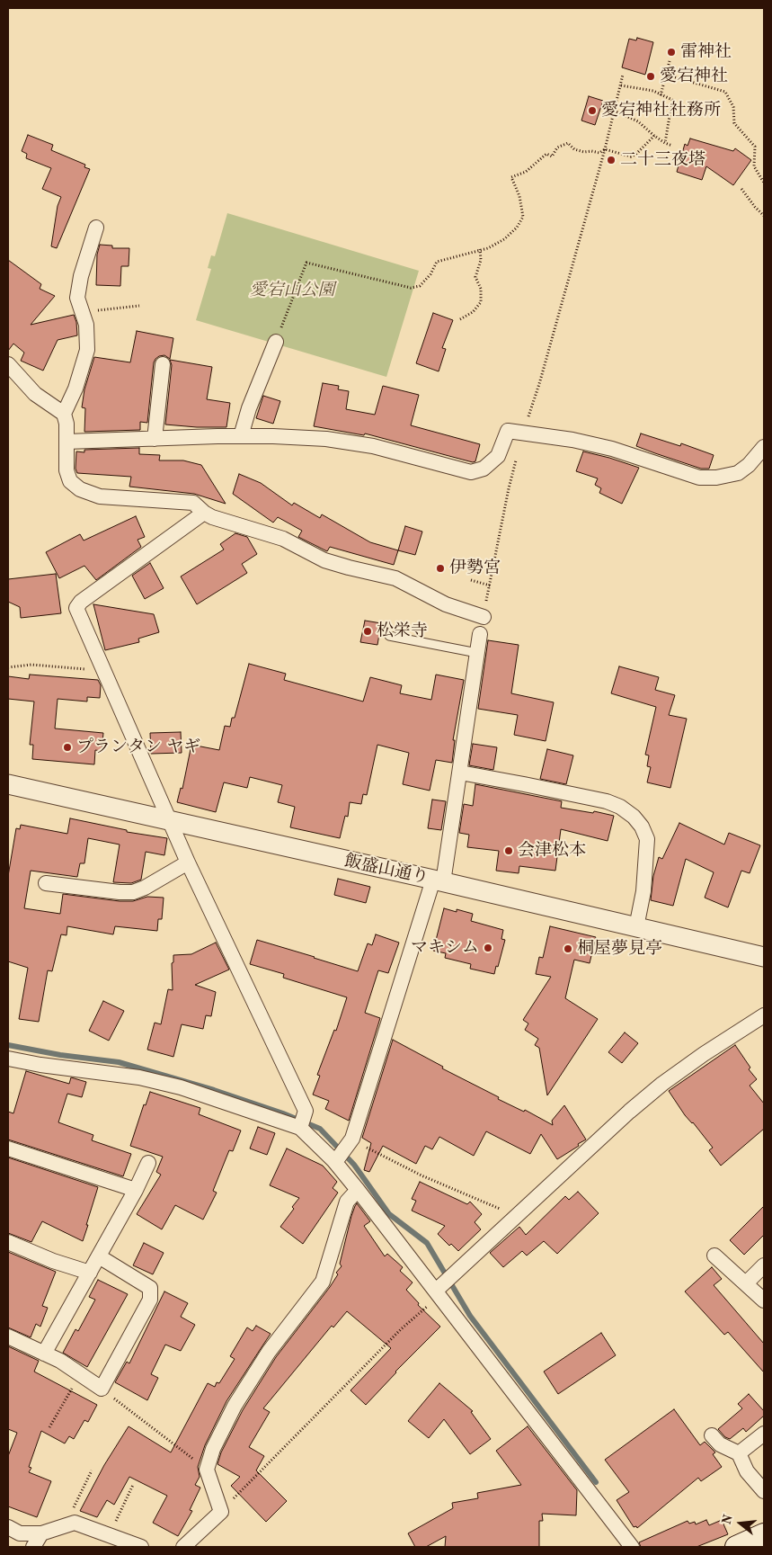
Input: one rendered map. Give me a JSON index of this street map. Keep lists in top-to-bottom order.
{
  "streets": {
    "street": ["飯盛山通り"]
  },
  "parks": ["愛宕山公園"],
  "places": [
    "雷神社",
    "愛宕神社",
    "愛宕神社社務所",
    "二十三夜塔",
    "伊勢宮",
    "松栄寺",
    "プランタン ヤギ",
    "会津松本",
    "マキシム",
    "桐屋夢見亭"
  ],
  "north": "left"
}
